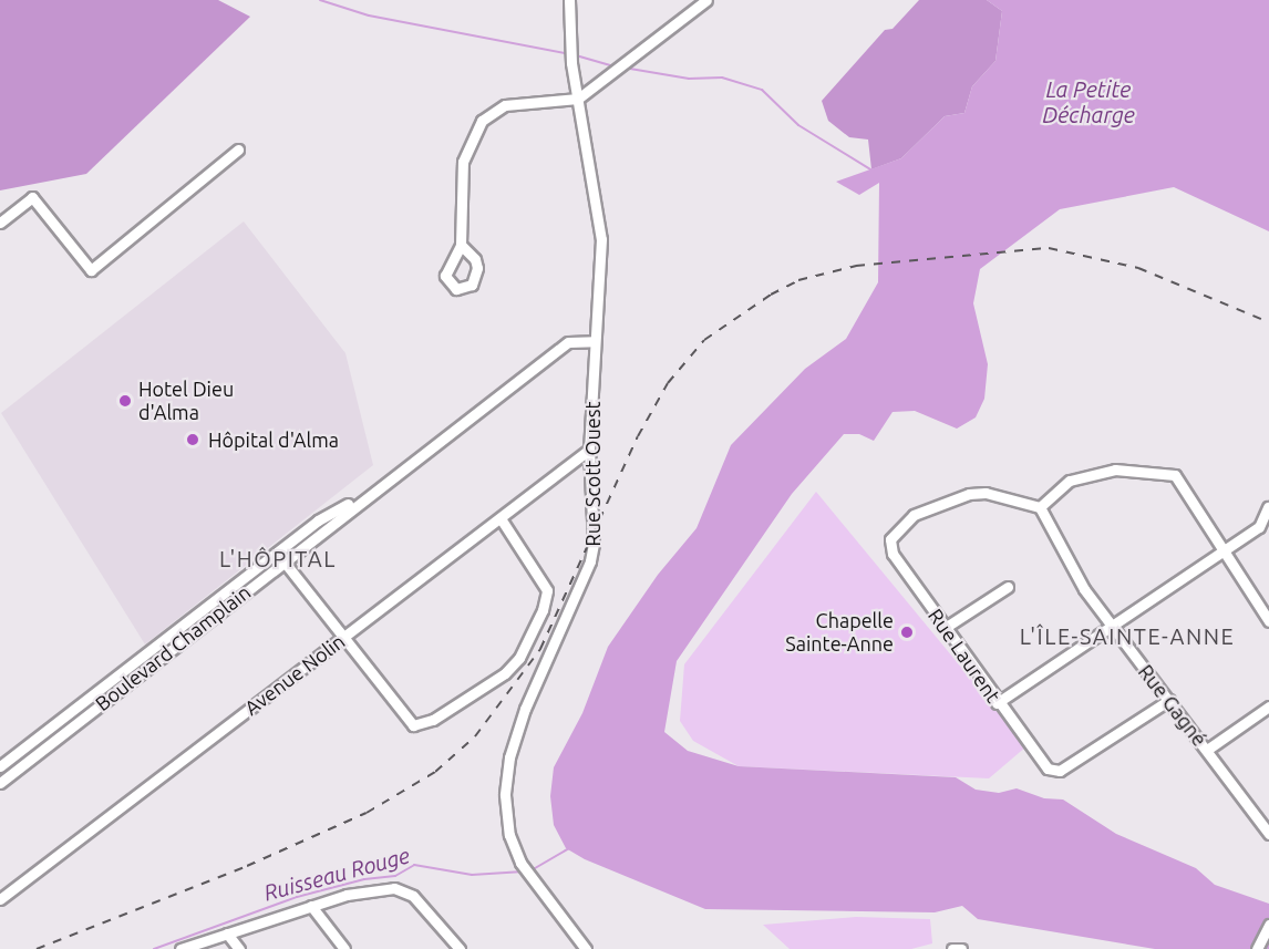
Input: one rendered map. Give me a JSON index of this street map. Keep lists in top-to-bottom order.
{
  "streets": {
    "street": [
      "Rue Scott Ouest",
      "Boulevard Champlain",
      "Rue Laurent",
      "Avenue Nolin",
      "Rue Gagné"
    ]
  },
  "crossings": [
    ["Rue Scott Ouest", "Boulevard Champlain"],
    ["Rue Scott Ouest", "Avenue Nolin"],
    ["Rue Laurent", "Rue Gagné"]
  ],
  "districts": ["L'HÔPITAL", "L'ÎLE-SAINTE-ANNE"],
  "water": ["La Petite Décharge", "Ruisseau Rouge"],
  "places": ["Hotel Dieu d'Alma", "Hôpital d'Alma", "Chapelle Sainte-Anne"]
}
